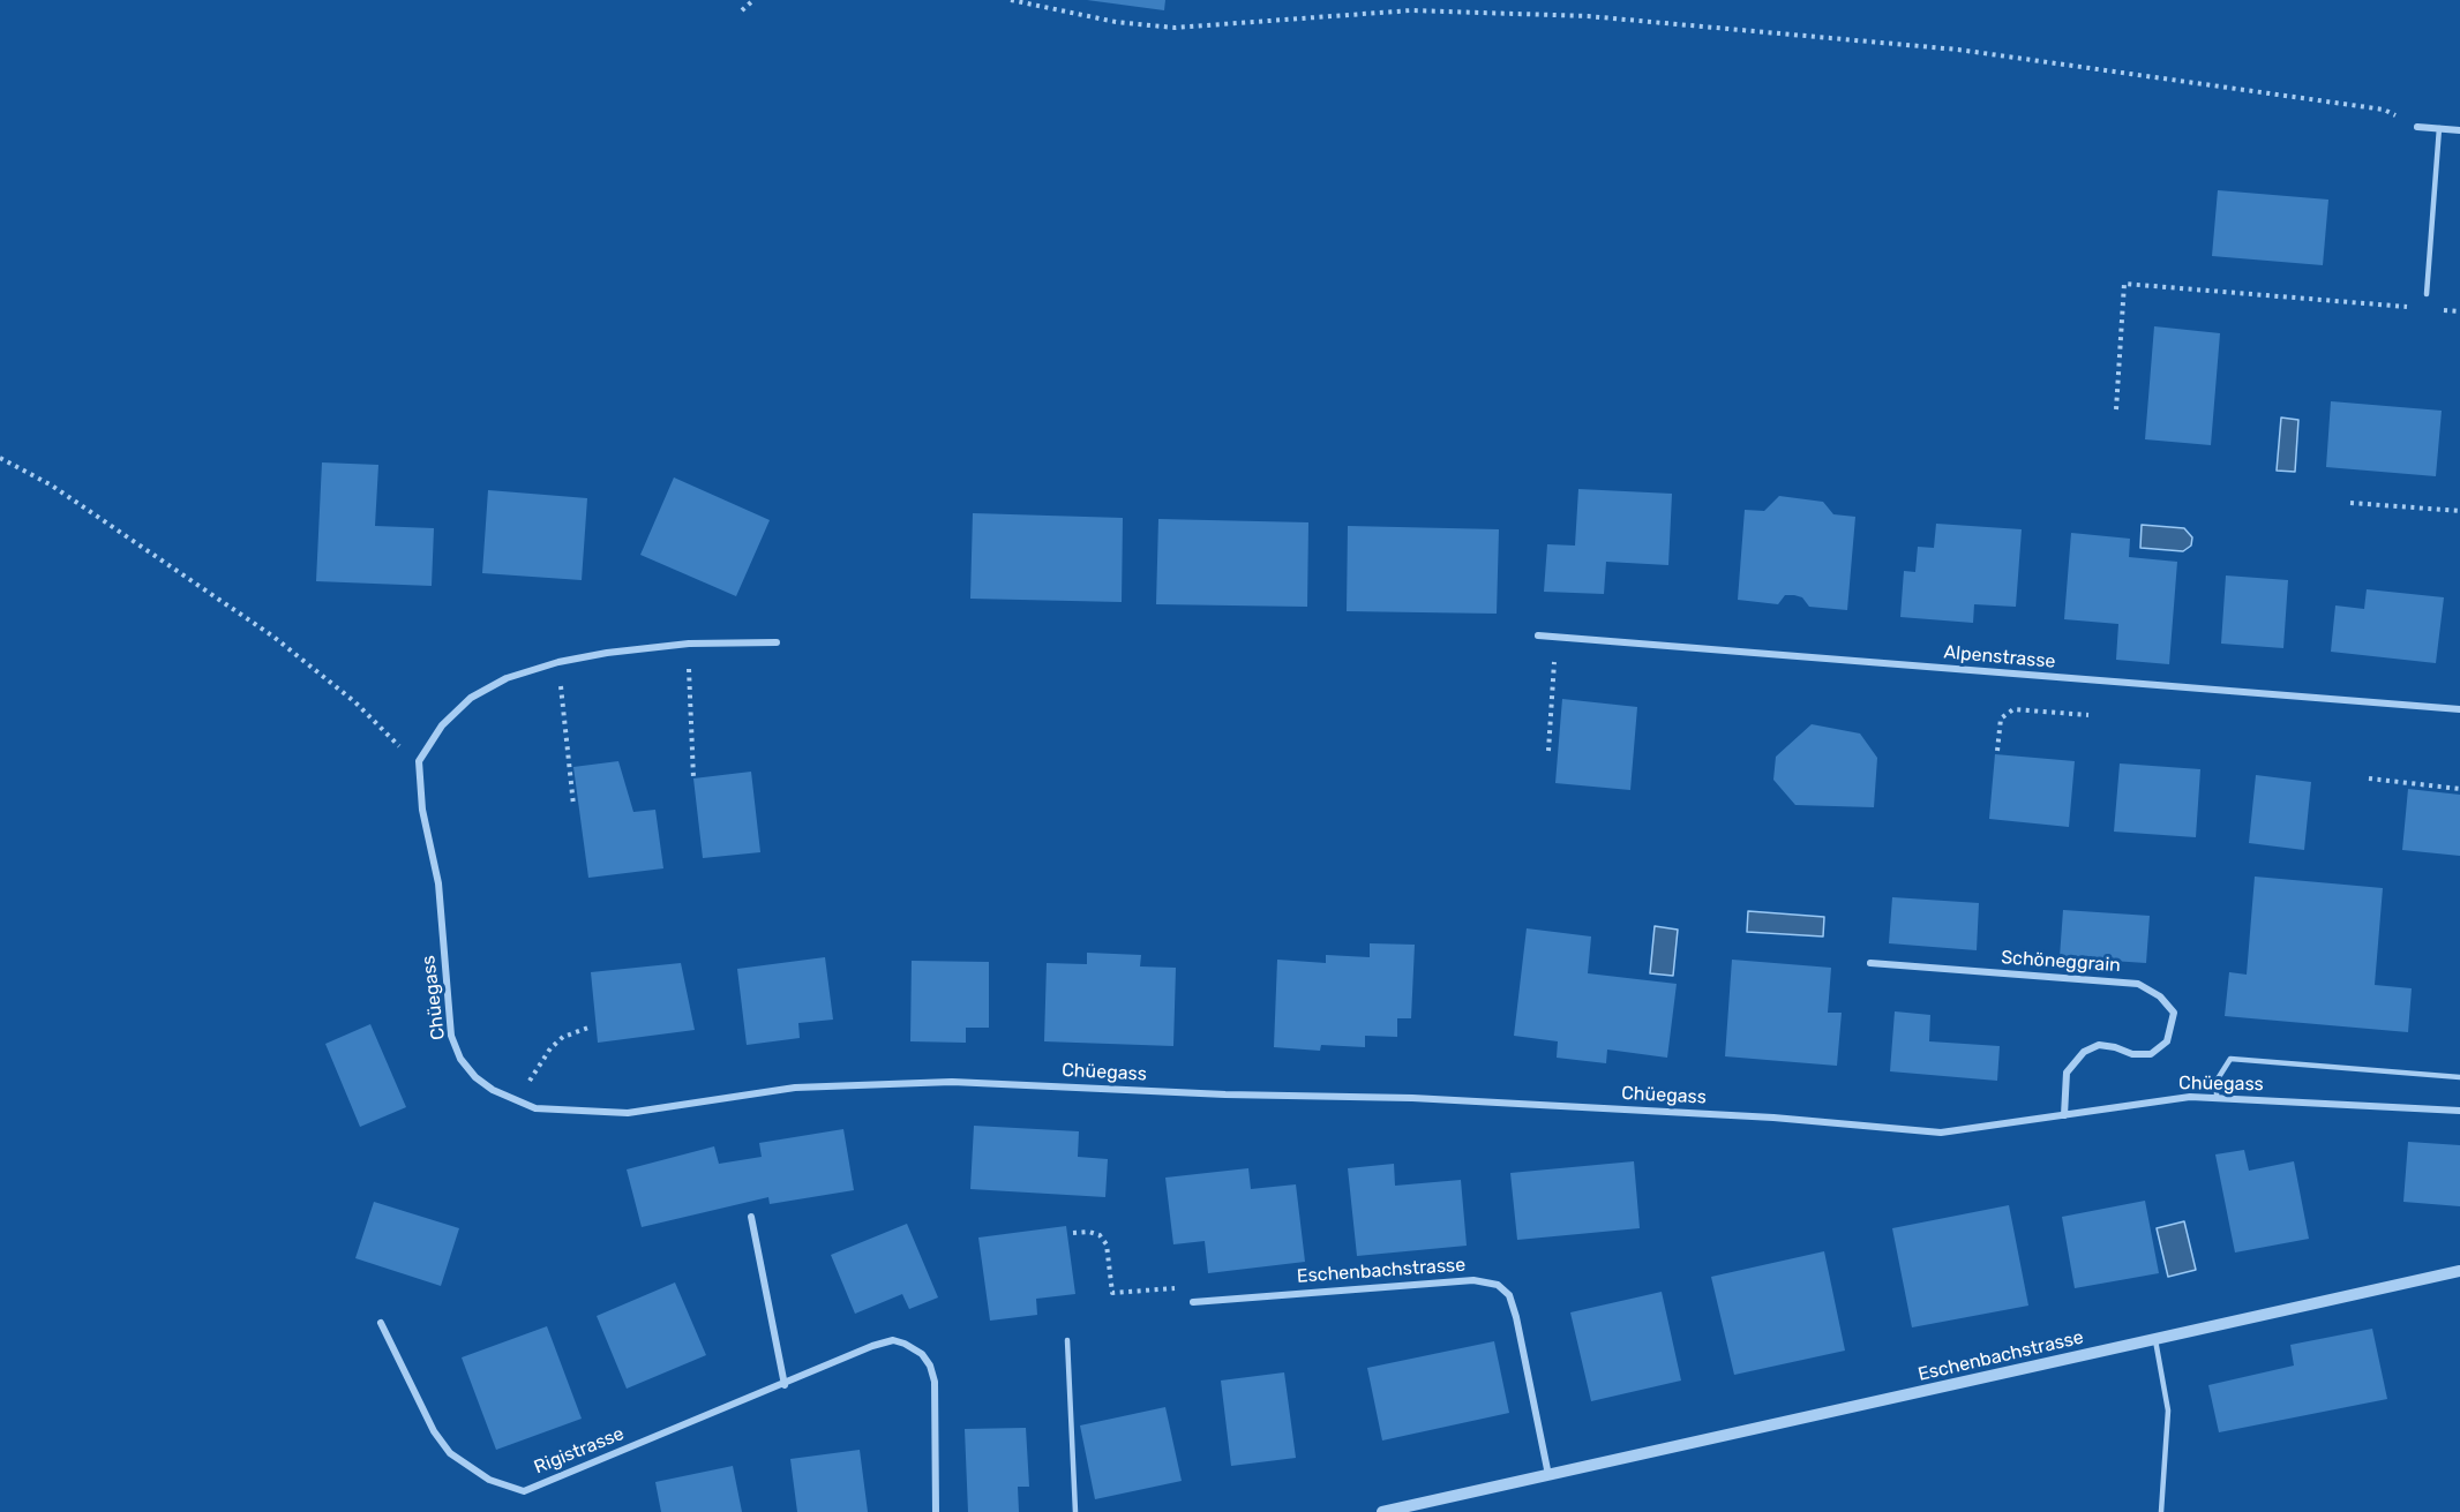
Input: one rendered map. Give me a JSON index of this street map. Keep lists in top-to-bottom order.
{
  "streets": {
    "street": [
      "Alpenstrasse",
      "Schöneggrain",
      "Chüegass",
      "Eschenbachstrasse",
      "Rigistrasse"
    ]
  },
  "crossings": [
    ["Schöneggrain", "Chüegass"]
  ]
}
